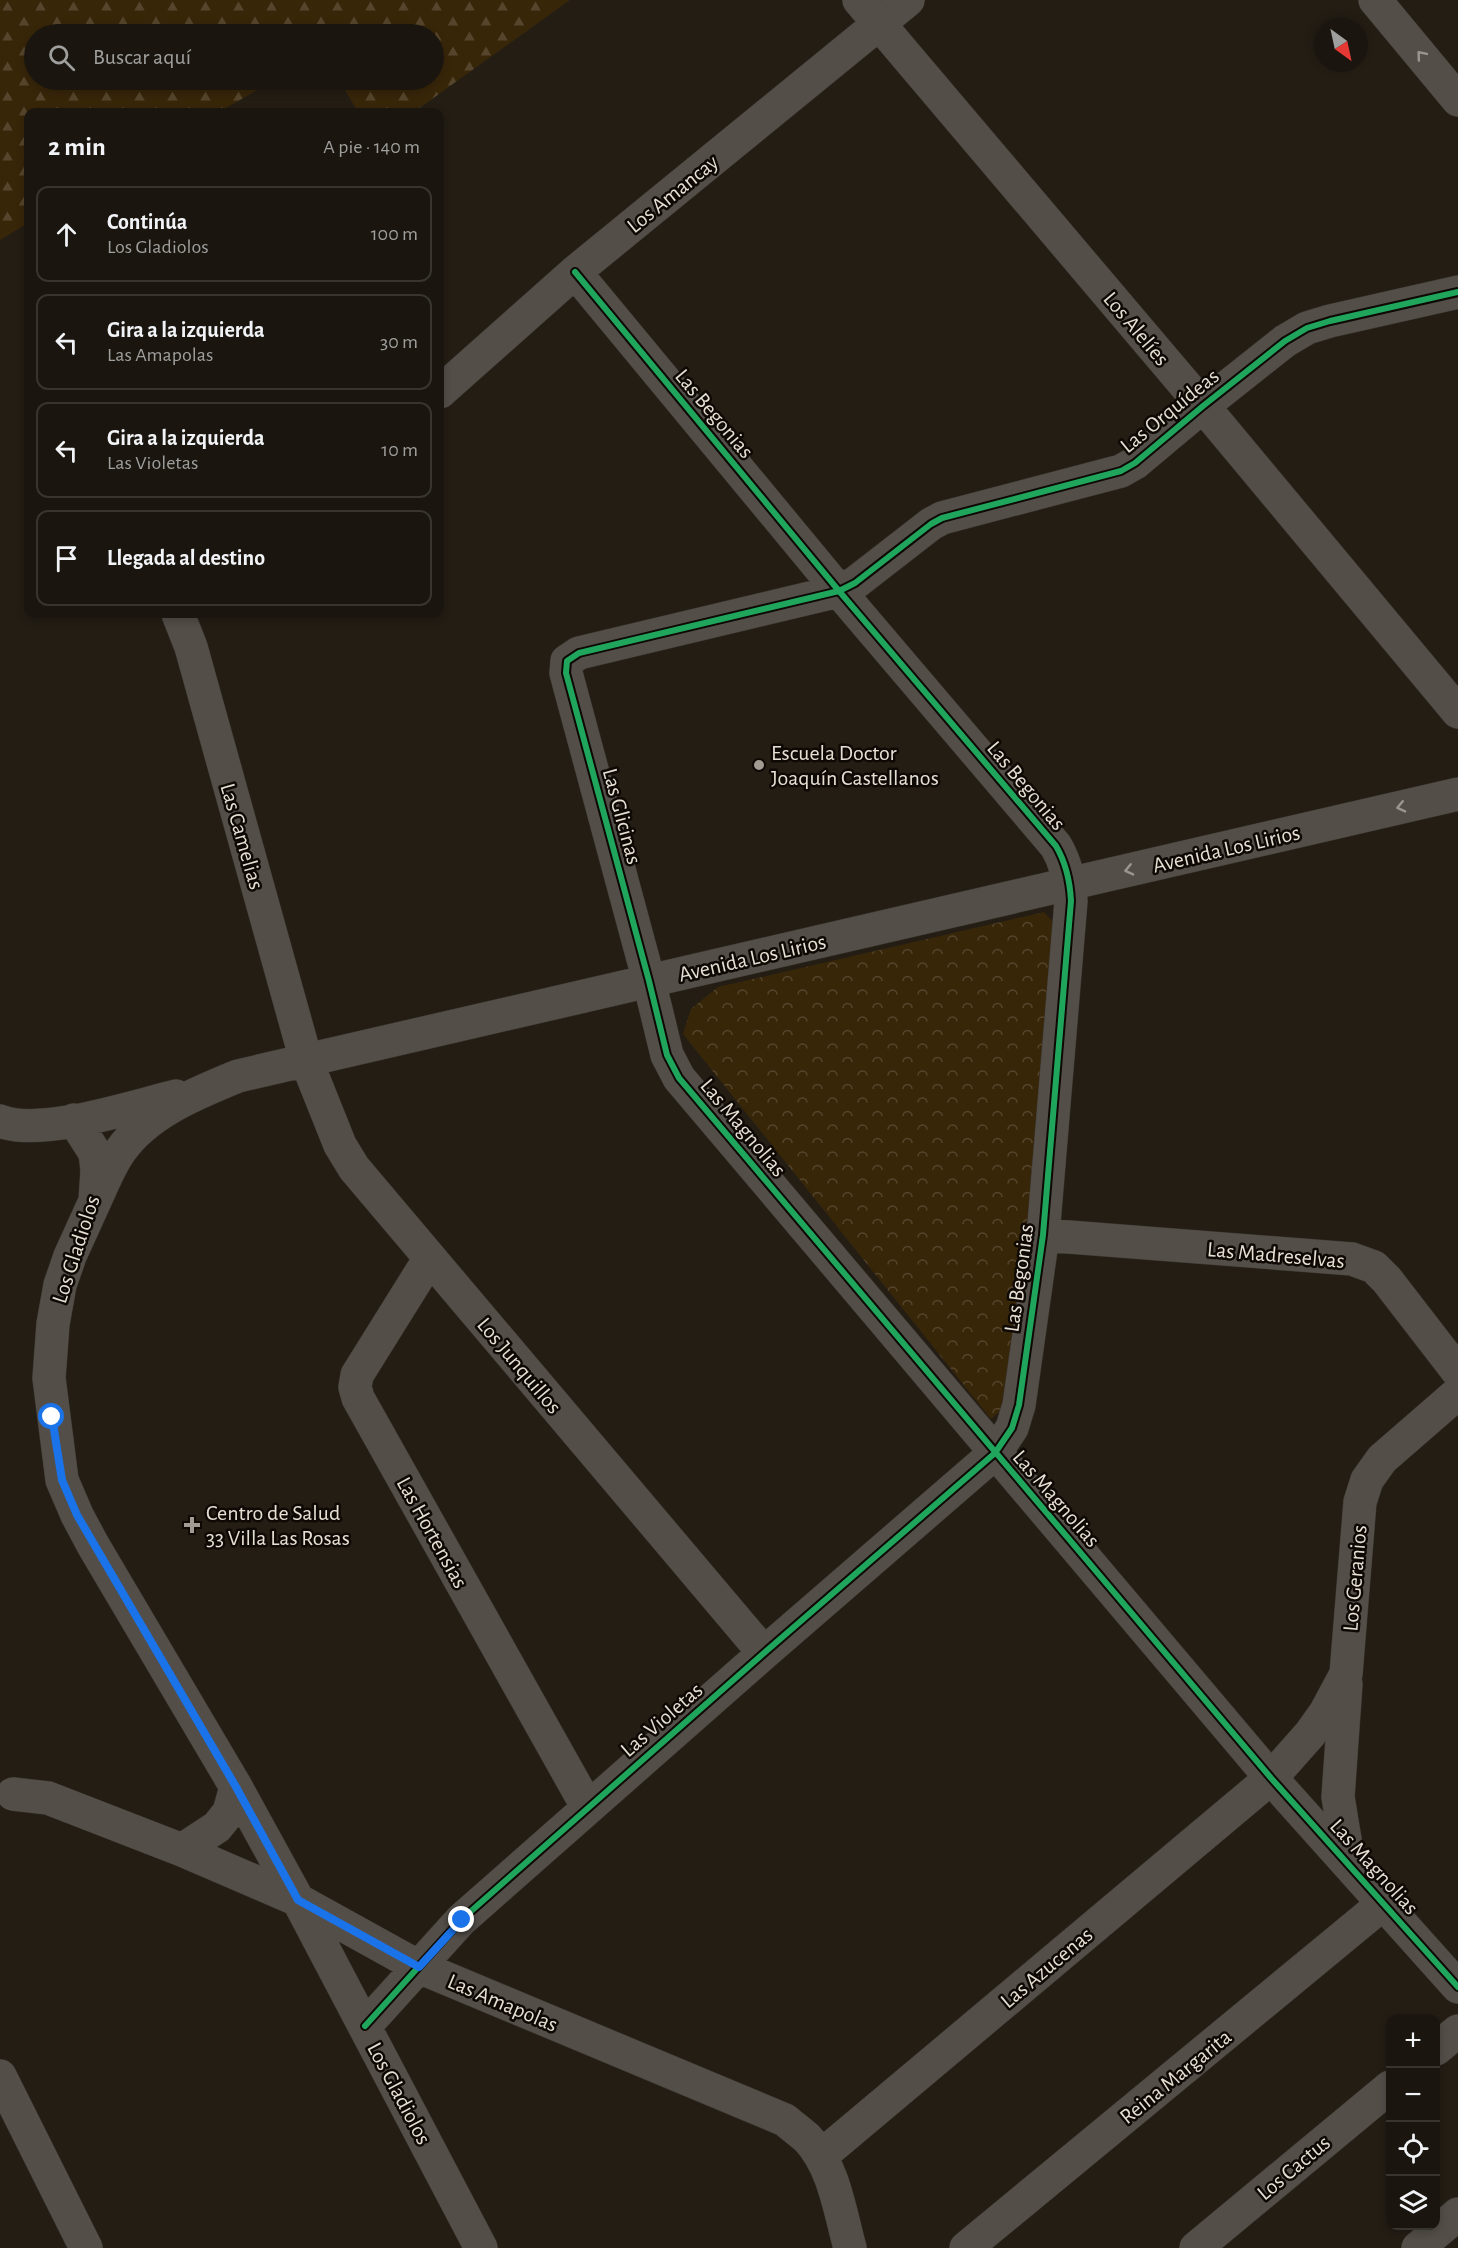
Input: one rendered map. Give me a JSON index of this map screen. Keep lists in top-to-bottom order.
{
  "streets": {
    "street": [
      "Los Amancay",
      "Los Alelíes",
      "Las Orquídeas",
      "Las Begonias",
      "Las Glicinas",
      "Las Camelias",
      "Avenida Los Lirios",
      "Las Magnolias",
      "Los Gladiolos",
      "Las Madreselvas",
      "Los Junquillos",
      "Las Hortensias",
      "Los Geranios",
      "Las Violetas",
      "Las Azucenas",
      "Las Amapolas",
      "Reina Margarita",
      "Los Cactus"
    ]
  },
  "crossings": [
    ["Los Amancay", "Los Alelíes"],
    ["Los Amancay", "Las Begonias"],
    ["Los Alelíes", "Las Orquídeas"],
    ["Las Orquídeas", "Las Begonias"],
    ["Las Orquídeas", "Las Glicinas"],
    ["Las Begonias", "Avenida Los Lirios"],
    ["Las Begonias", "Las Magnolias"],
    ["Las Begonias", "Las Madreselvas"],
    ["Las Begonias", "Las Violetas"],
    ["Las Glicinas", "Avenida Los Lirios"],
    ["Las Glicinas", "Las Magnolias"],
    ["Las Camelias", "Avenida Los Lirios"],
    ["Las Camelias", "Los Junquillos"],
    ["Avenida Los Lirios", "Las Magnolias"],
    ["Avenida Los Lirios", "Los Gladiolos"],
    ["Avenida Los Lirios", "Los Junquillos"],
    ["Las Magnolias", "Los Geranios"],
    ["Las Magnolias", "Las Violetas"],
    ["Las Magnolias", "Las Azucenas"],
    ["Las Magnolias", "Reina Margarita"],
    ["Los Gladiolos", "Las Violetas"],
    ["Los Gladiolos", "Las Amapolas"],
    ["Los Junquillos", "Las Hortensias"],
    ["Los Junquillos", "Las Violetas"],
    ["Las Hortensias", "Las Violetas"],
    ["Los Geranios", "Las Azucenas"],
    ["Las Violetas", "Las Amapolas"],
    ["Las Azucenas", "Las Amapolas"]
  ],
  "places": {
    "other": ["Escuela Doctor Joaquín Castellanos"],
    "health": ["Centro de Salud 33 Villa Las Rosas"]
  },
  "north": "bottom right",
  "page": {
    "search": "Buscar aquí",
    "heading": ["2 min", "A pie · 140 m"],
    "list": [
      ["Continúa", "Los Gladiolos", "100 m"],
      ["Gira a la izquierda", "Las Amapolas", "30 m"],
      ["Gira a la izquierda", "Las Violetas", "10 m"],
      "Llegada al destino"
    ],
    "map_buttons": ["+", "−"]
  }
}
